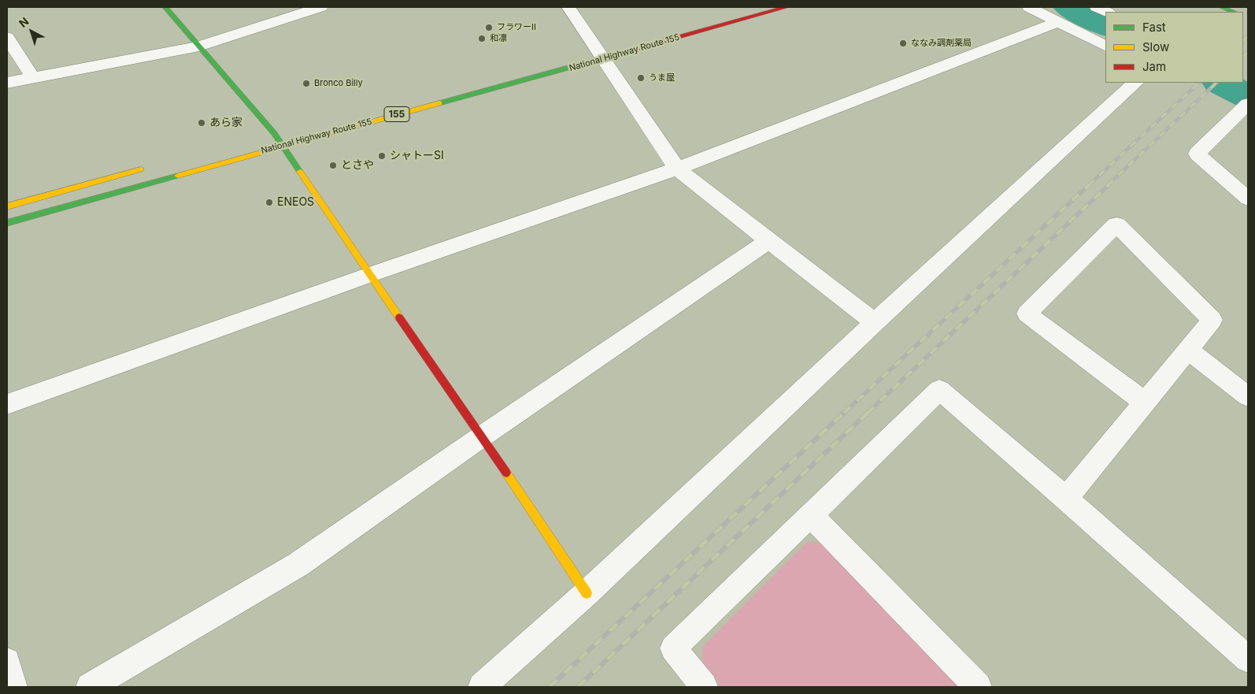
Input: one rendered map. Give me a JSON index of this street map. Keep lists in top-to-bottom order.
{
  "streets": {
    "main road": ["National Highway Route 155", "155"]
  },
  "places": [
    "フラワーII",
    "和凛",
    "ななみ調剤薬局",
    "うま屋",
    "Bronco Billy",
    "あら家",
    "シャトーSI",
    "とさや",
    "ENEOS"
  ],
  "legend": ["Fast", "Slow", "Jam"],
  "north": "top left"
}
